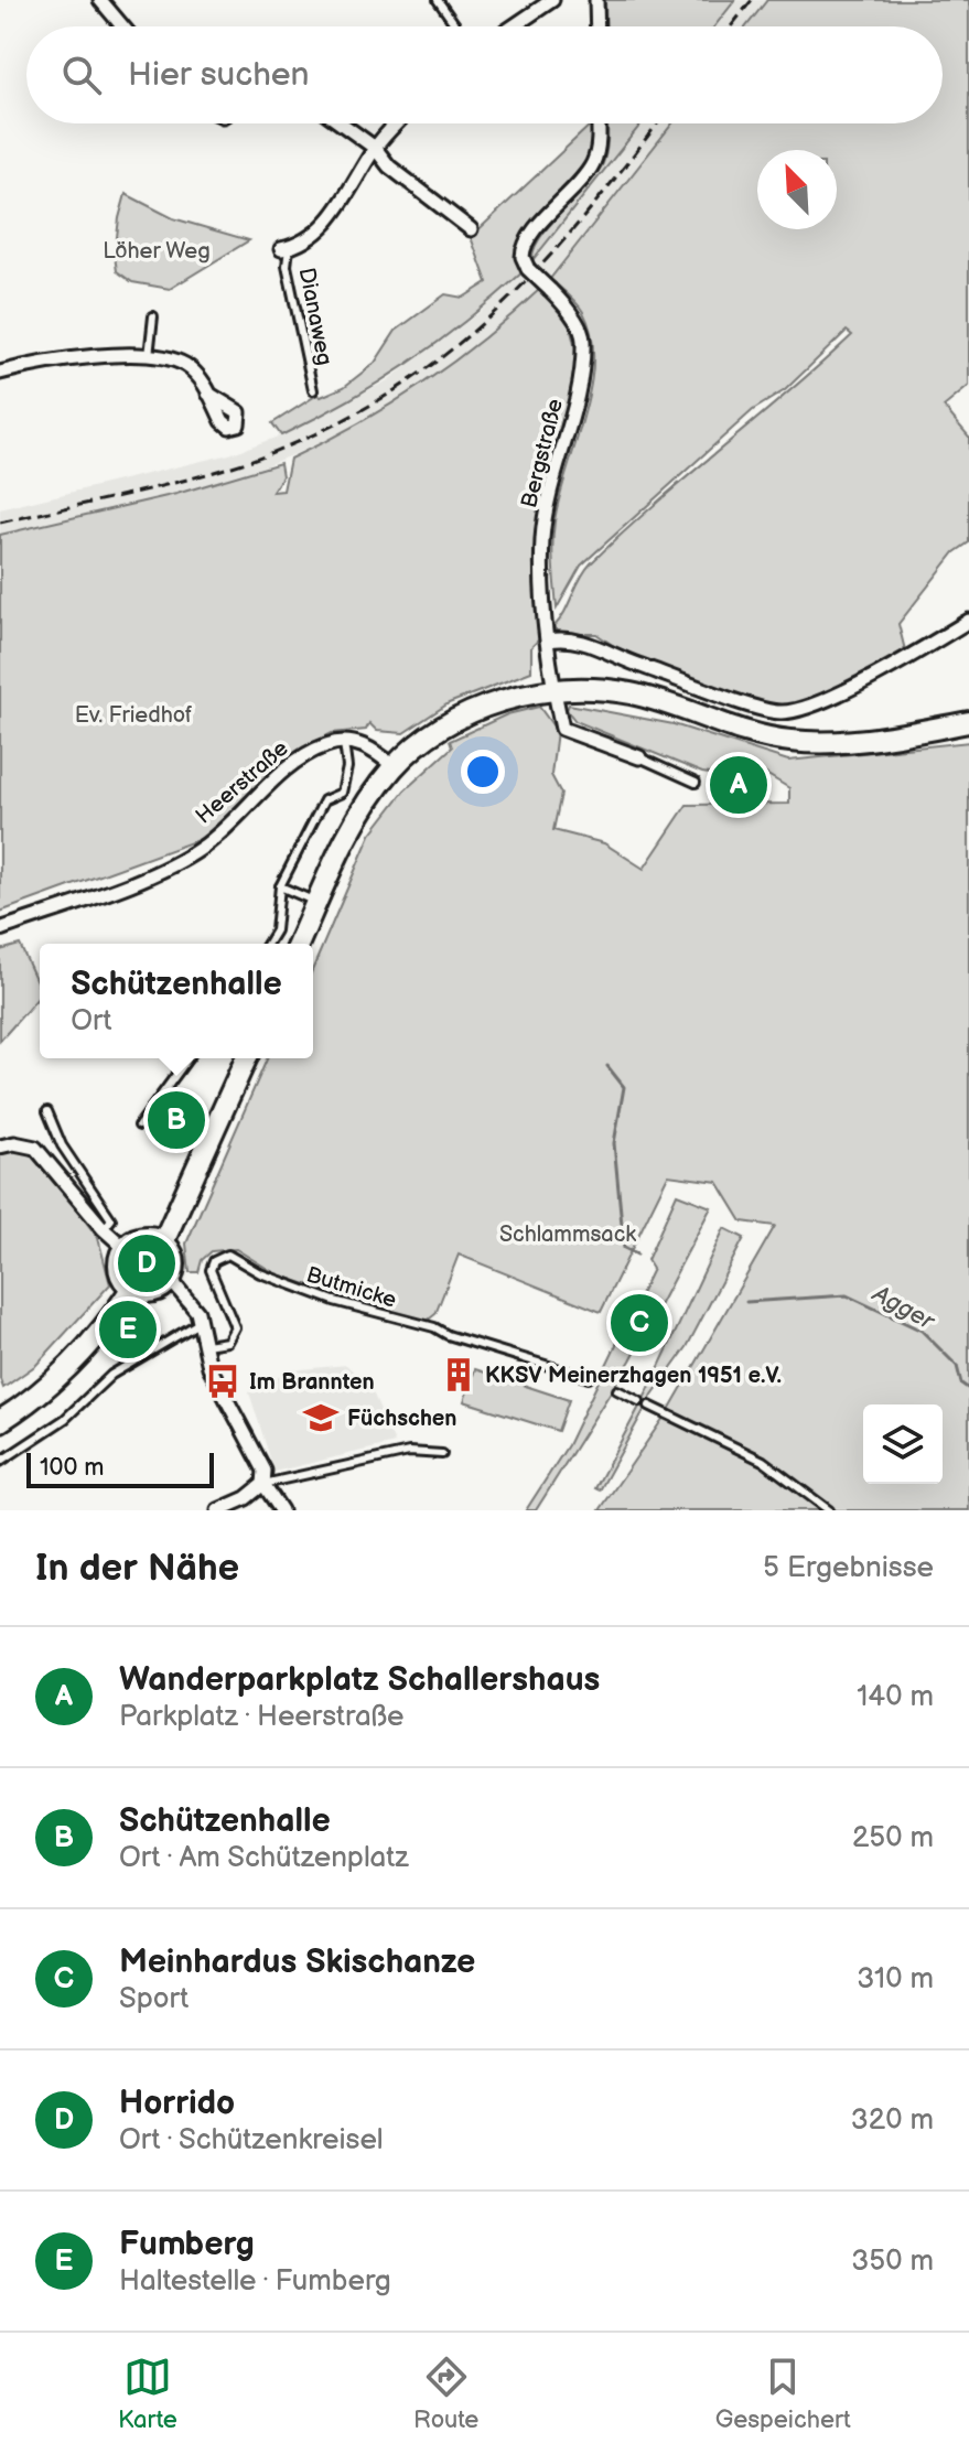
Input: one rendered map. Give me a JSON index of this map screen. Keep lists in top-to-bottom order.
{
  "streets": {
    "street": ["Bergstraße", "Heerstraße"],
    "lane": ["Dianaweg", "Butmicke"]
  },
  "water": ["Agger"],
  "parks": ["Löher Weg", "Ev. Friedhof", "Schlammsack"],
  "places": {
    "building": ["KKSV Meinerzhagen 1951 e.V."],
    "bus stop": ["Im Brannten"],
    "school or university": ["Füchschen"]
  },
  "scale_bar": "100 m",
  "north": "top left",
  "page": {
    "search": "Hier suchen",
    "pins": [
      "A",
      "B",
      "D",
      "C",
      "E"
    ],
    "popup": ["Schützenhalle", "Ort"],
    "scale": "100 m",
    "heading": ["In der Nähe", "5 Ergebnisse"],
    "list": [
      {
        "mark": "A",
        "name": "Wanderparkplatz Schallershaus",
        "note": "Parkplatz · Heerstraße",
        "value": "140 m"
      },
      {
        "mark": "B",
        "name": "Schützenhalle",
        "note": "Ort · Am Schützenplatz",
        "value": "250 m"
      },
      {
        "mark": "C",
        "name": "Meinhardus Skischanze",
        "note": "Sport",
        "value": "310 m"
      },
      {
        "mark": "D",
        "name": "Horrido",
        "note": "Ort · Schützenkreisel",
        "value": "320 m"
      },
      {
        "mark": "E",
        "name": "Fumberg",
        "note": "Haltestelle · Fumberg",
        "value": "350 m"
      }
    ],
    "nav": ["Karte", "Route", "Gespeichert"]
  }
}
